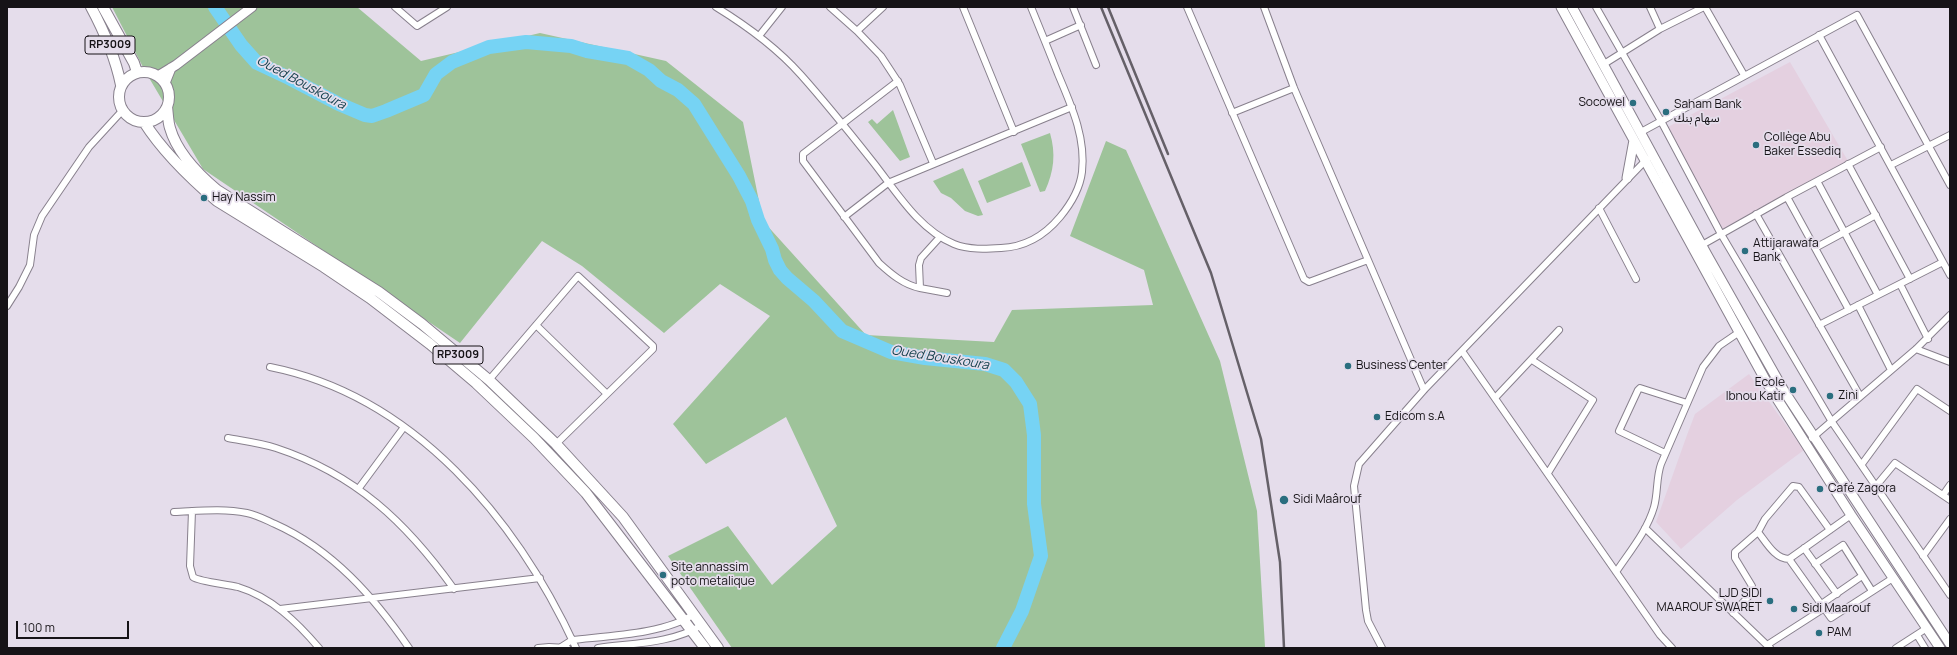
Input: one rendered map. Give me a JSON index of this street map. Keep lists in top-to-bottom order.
{
  "streets": {
    "main road": ["RP3009"]
  },
  "water": ["Oued Bouskoura"],
  "places": [
    "Socowel",
    "Saham Bank سهام بنك",
    "Collège Abu Baker Essediq",
    "Hay Nassim",
    "Attijarawafa Bank",
    "Business Center",
    "Ecole Ibnou Katir",
    "Zini",
    "Edicom s.A",
    "Café Zagora",
    "Sidi Maârouf",
    "Site annassim poto metalique",
    "LJD SIDI MAAROUF SWARET",
    "Sidi Maarouf",
    "PAM"
  ],
  "scale_bar": "100 m"
}
